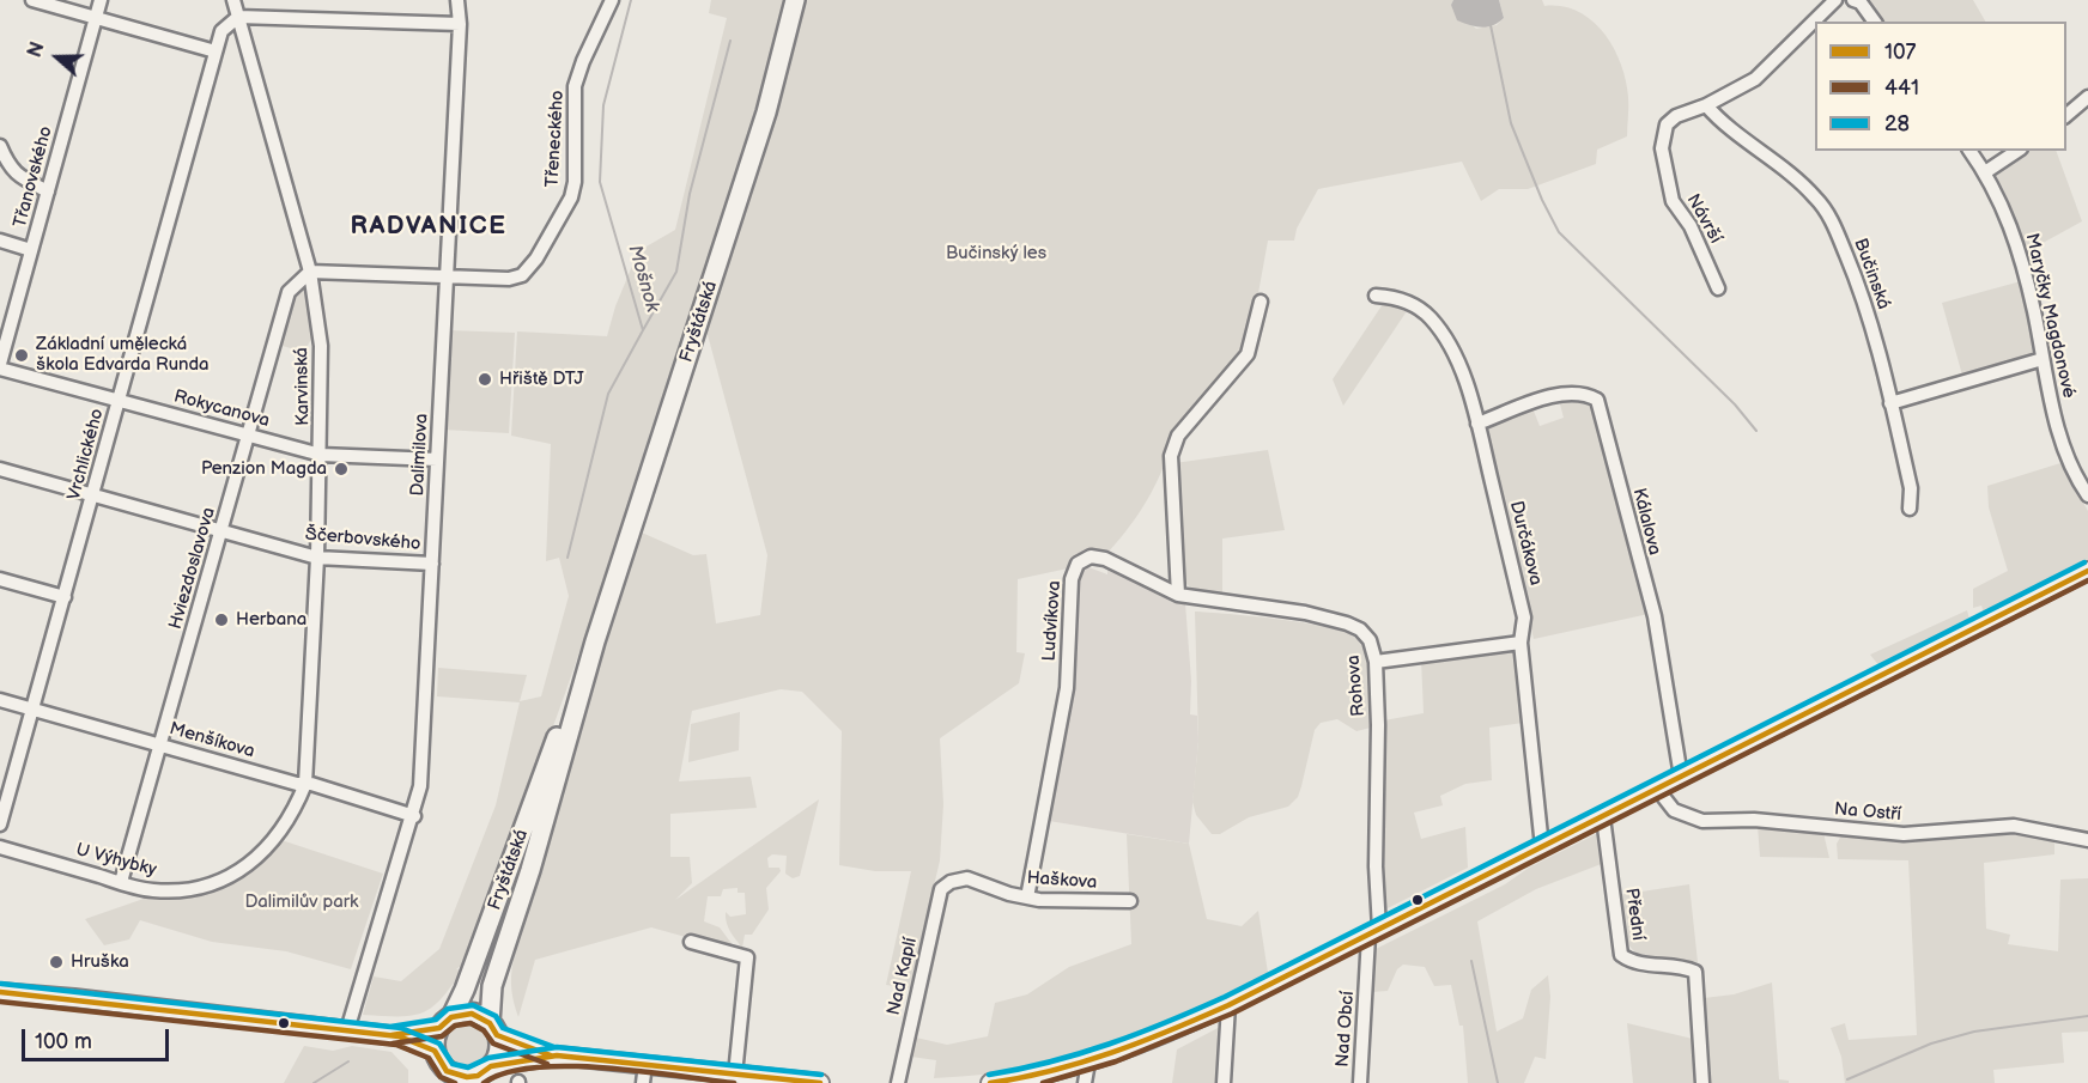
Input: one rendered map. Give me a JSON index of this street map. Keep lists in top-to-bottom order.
{
  "streets": {
    "main road": ["Fryštátská"],
    "street": [
      "Třeneckého",
      "Třanovského",
      "Návrší",
      "Bučinská",
      "Maryčky Magdonové",
      "Karvinská",
      "Rokycanova",
      "Vrchlického",
      "Dalimilova",
      "Kálalova",
      "Ščerbovského",
      "Durčákova",
      "Hviezdoslavova",
      "Ludvíkova",
      "Rohova",
      "Menšíkova",
      "Na Ostří",
      "U Výhybky",
      "Haškova",
      "Přední",
      "Nad Kaplí",
      "Nad Obcí"
    ]
  },
  "crossings": [
    ["Třeneckého", "Karvinská"],
    ["Třeneckého", "Dalimilova"],
    ["Třeneckého", "Hviezdoslavova"],
    ["Třanovského", "Rokycanova"],
    ["Návrší", "Bučinská"],
    ["Karvinská", "Rokycanova"],
    ["Karvinská", "Vrchlického"],
    ["Karvinská", "Ščerbovského"],
    ["Karvinská", "Hviezdoslavova"],
    ["Karvinská", "Menšíkova"],
    ["Karvinská", "U Výhybky"],
    ["Rokycanova", "Vrchlického"],
    ["Rokycanova", "Dalimilova"],
    ["Rokycanova", "Hviezdoslavova"],
    ["Vrchlického", "Ščerbovského"],
    ["Vrchlického", "Menšíkova"],
    ["Dalimilova", "Ščerbovského"],
    ["Dalimilova", "Menšíkova"],
    ["Kálalova", "Durčákova"],
    ["Ščerbovského", "Hviezdoslavova"],
    ["Hviezdoslavova", "Menšíkova"],
    ["Hviezdoslavova", "U Výhybky"],
    ["Ludvíkova", "Rohova"],
    ["Ludvíkova", "Haškova"],
    ["Rohova", "Nad Obcí"],
    ["Menšíkova", "U Výhybky"],
    ["Haškova", "Nad Kaplí"]
  ],
  "districts": ["RADVANICE"],
  "water": ["Mošnok"],
  "parks": ["Bučinský les", "Dalimilův park"],
  "places": [
    "Základní umělecká škola Edvarda Runda",
    "Hřiště DTJ",
    "Penzion Magda",
    "Herbana",
    "Hruška"
  ],
  "lines": ["transit line 28", "transit line 107", "transit line 441"],
  "legend": ["107", "441", "28"],
  "scale_bar": "100 m",
  "north": "left"
}
